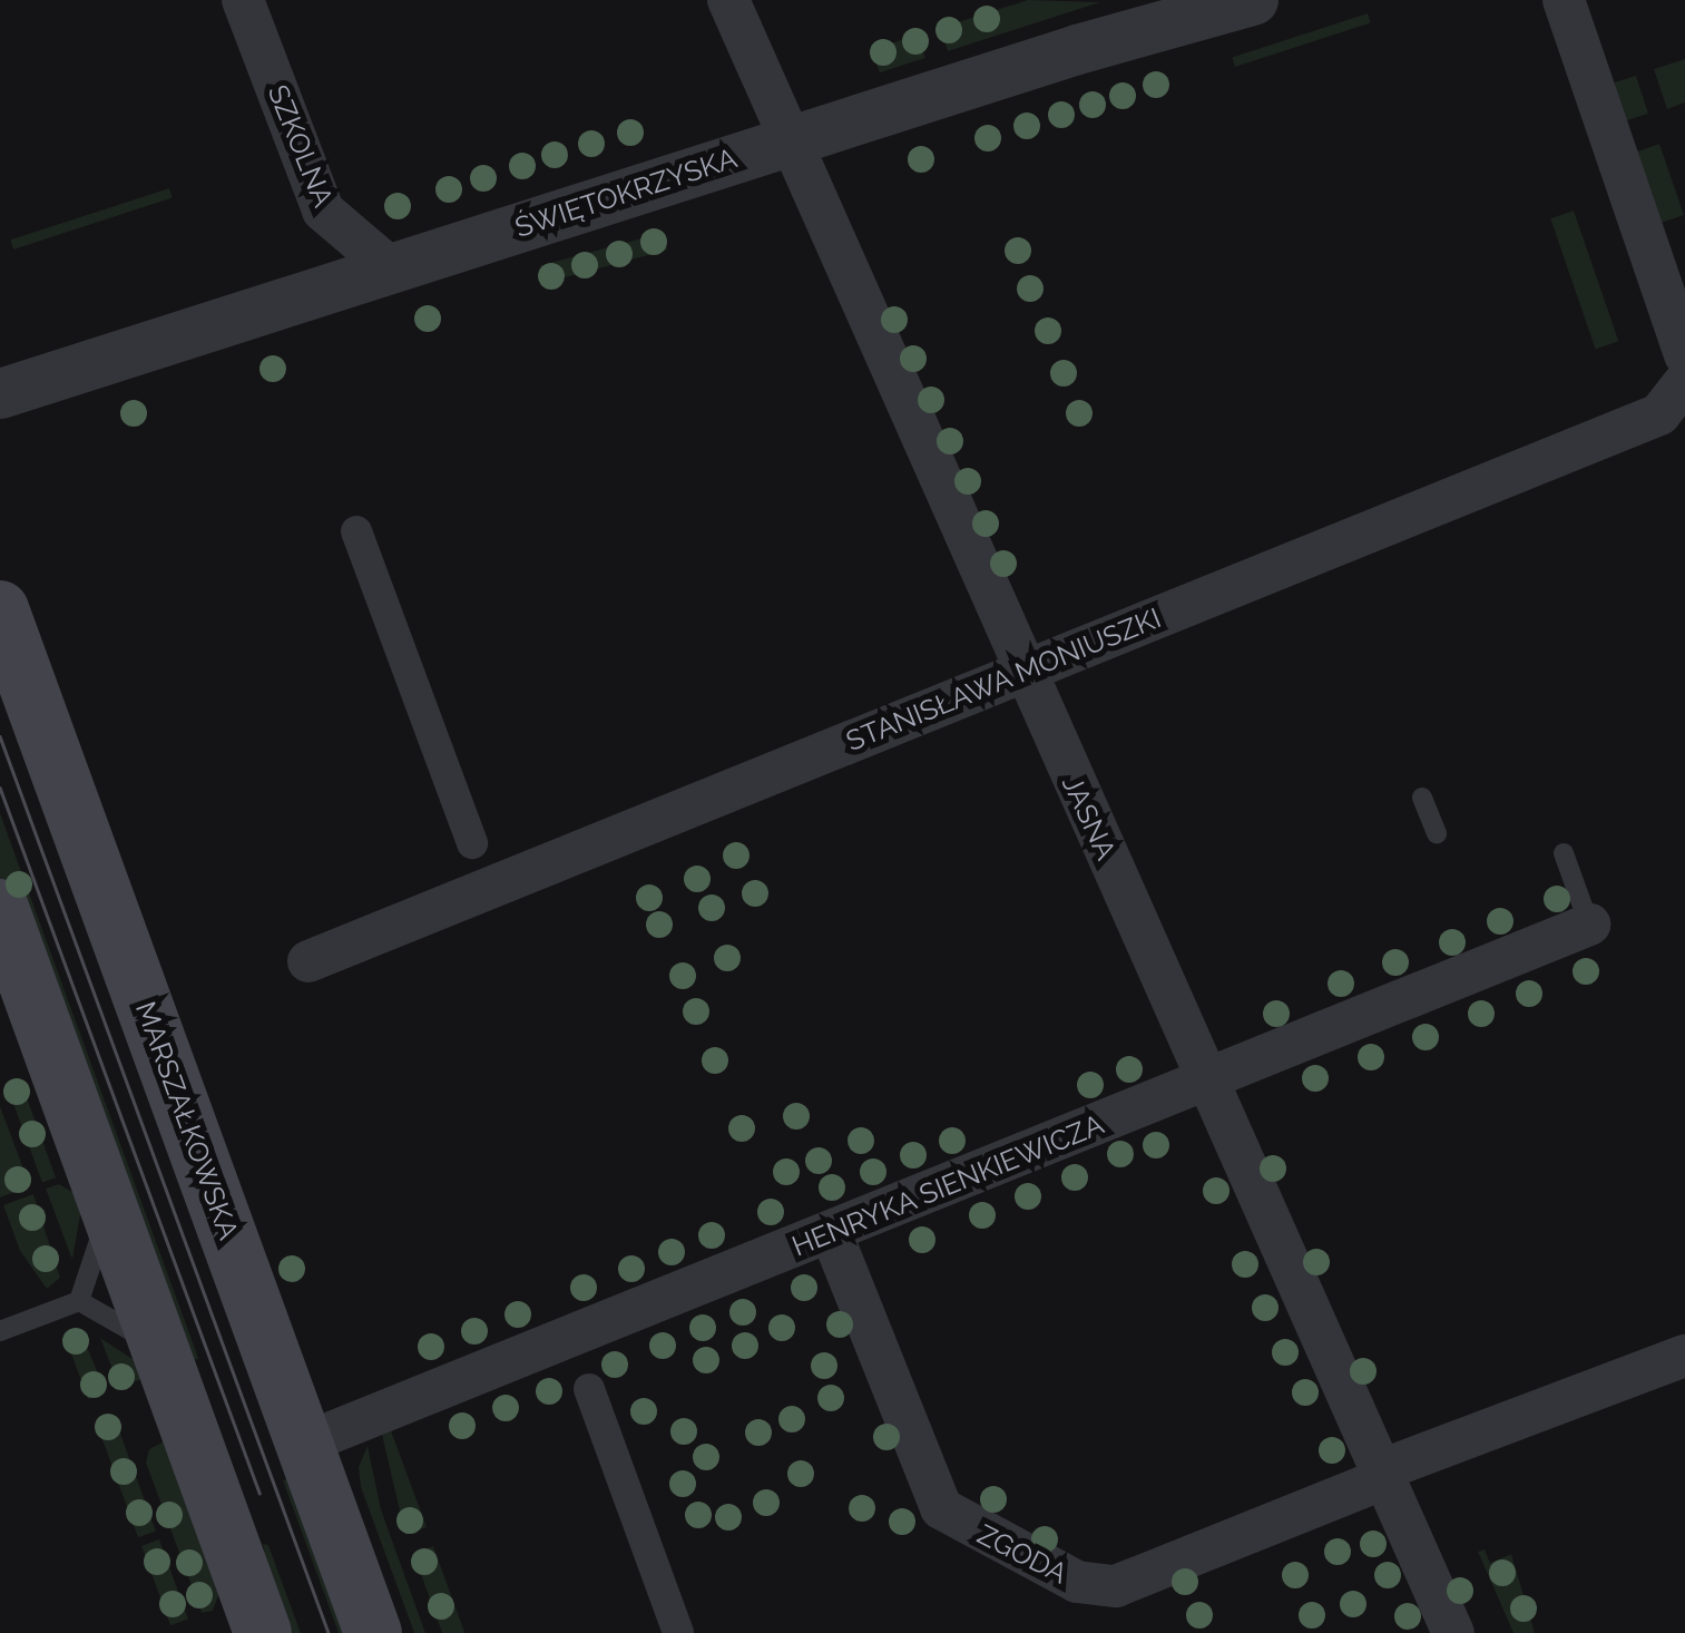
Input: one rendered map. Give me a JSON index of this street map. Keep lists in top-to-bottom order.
{
  "streets": {
    "main road": ["MARSZAŁKOWSKA"],
    "street": [
      "SZKOLNA",
      "ŚWIĘTOKRZYSKA",
      "STANISŁAWA MONIUSZKI",
      "JASNA",
      "HENRYKA SIENKIEWICZA",
      "ZGODA"
    ]
  },
  "crossings": [
    ["SZKOLNA", "ŚWIĘTOKRZYSKA"],
    ["ŚWIĘTOKRZYSKA", "JASNA"],
    ["STANISŁAWA MONIUSZKI", "JASNA"],
    ["JASNA", "HENRYKA SIENKIEWICZA"],
    ["JASNA", "ZGODA"],
    ["MARSZAŁKOWSKA", "HENRYKA SIENKIEWICZA"],
    ["HENRYKA SIENKIEWICZA", "ZGODA"]
  ]
}
